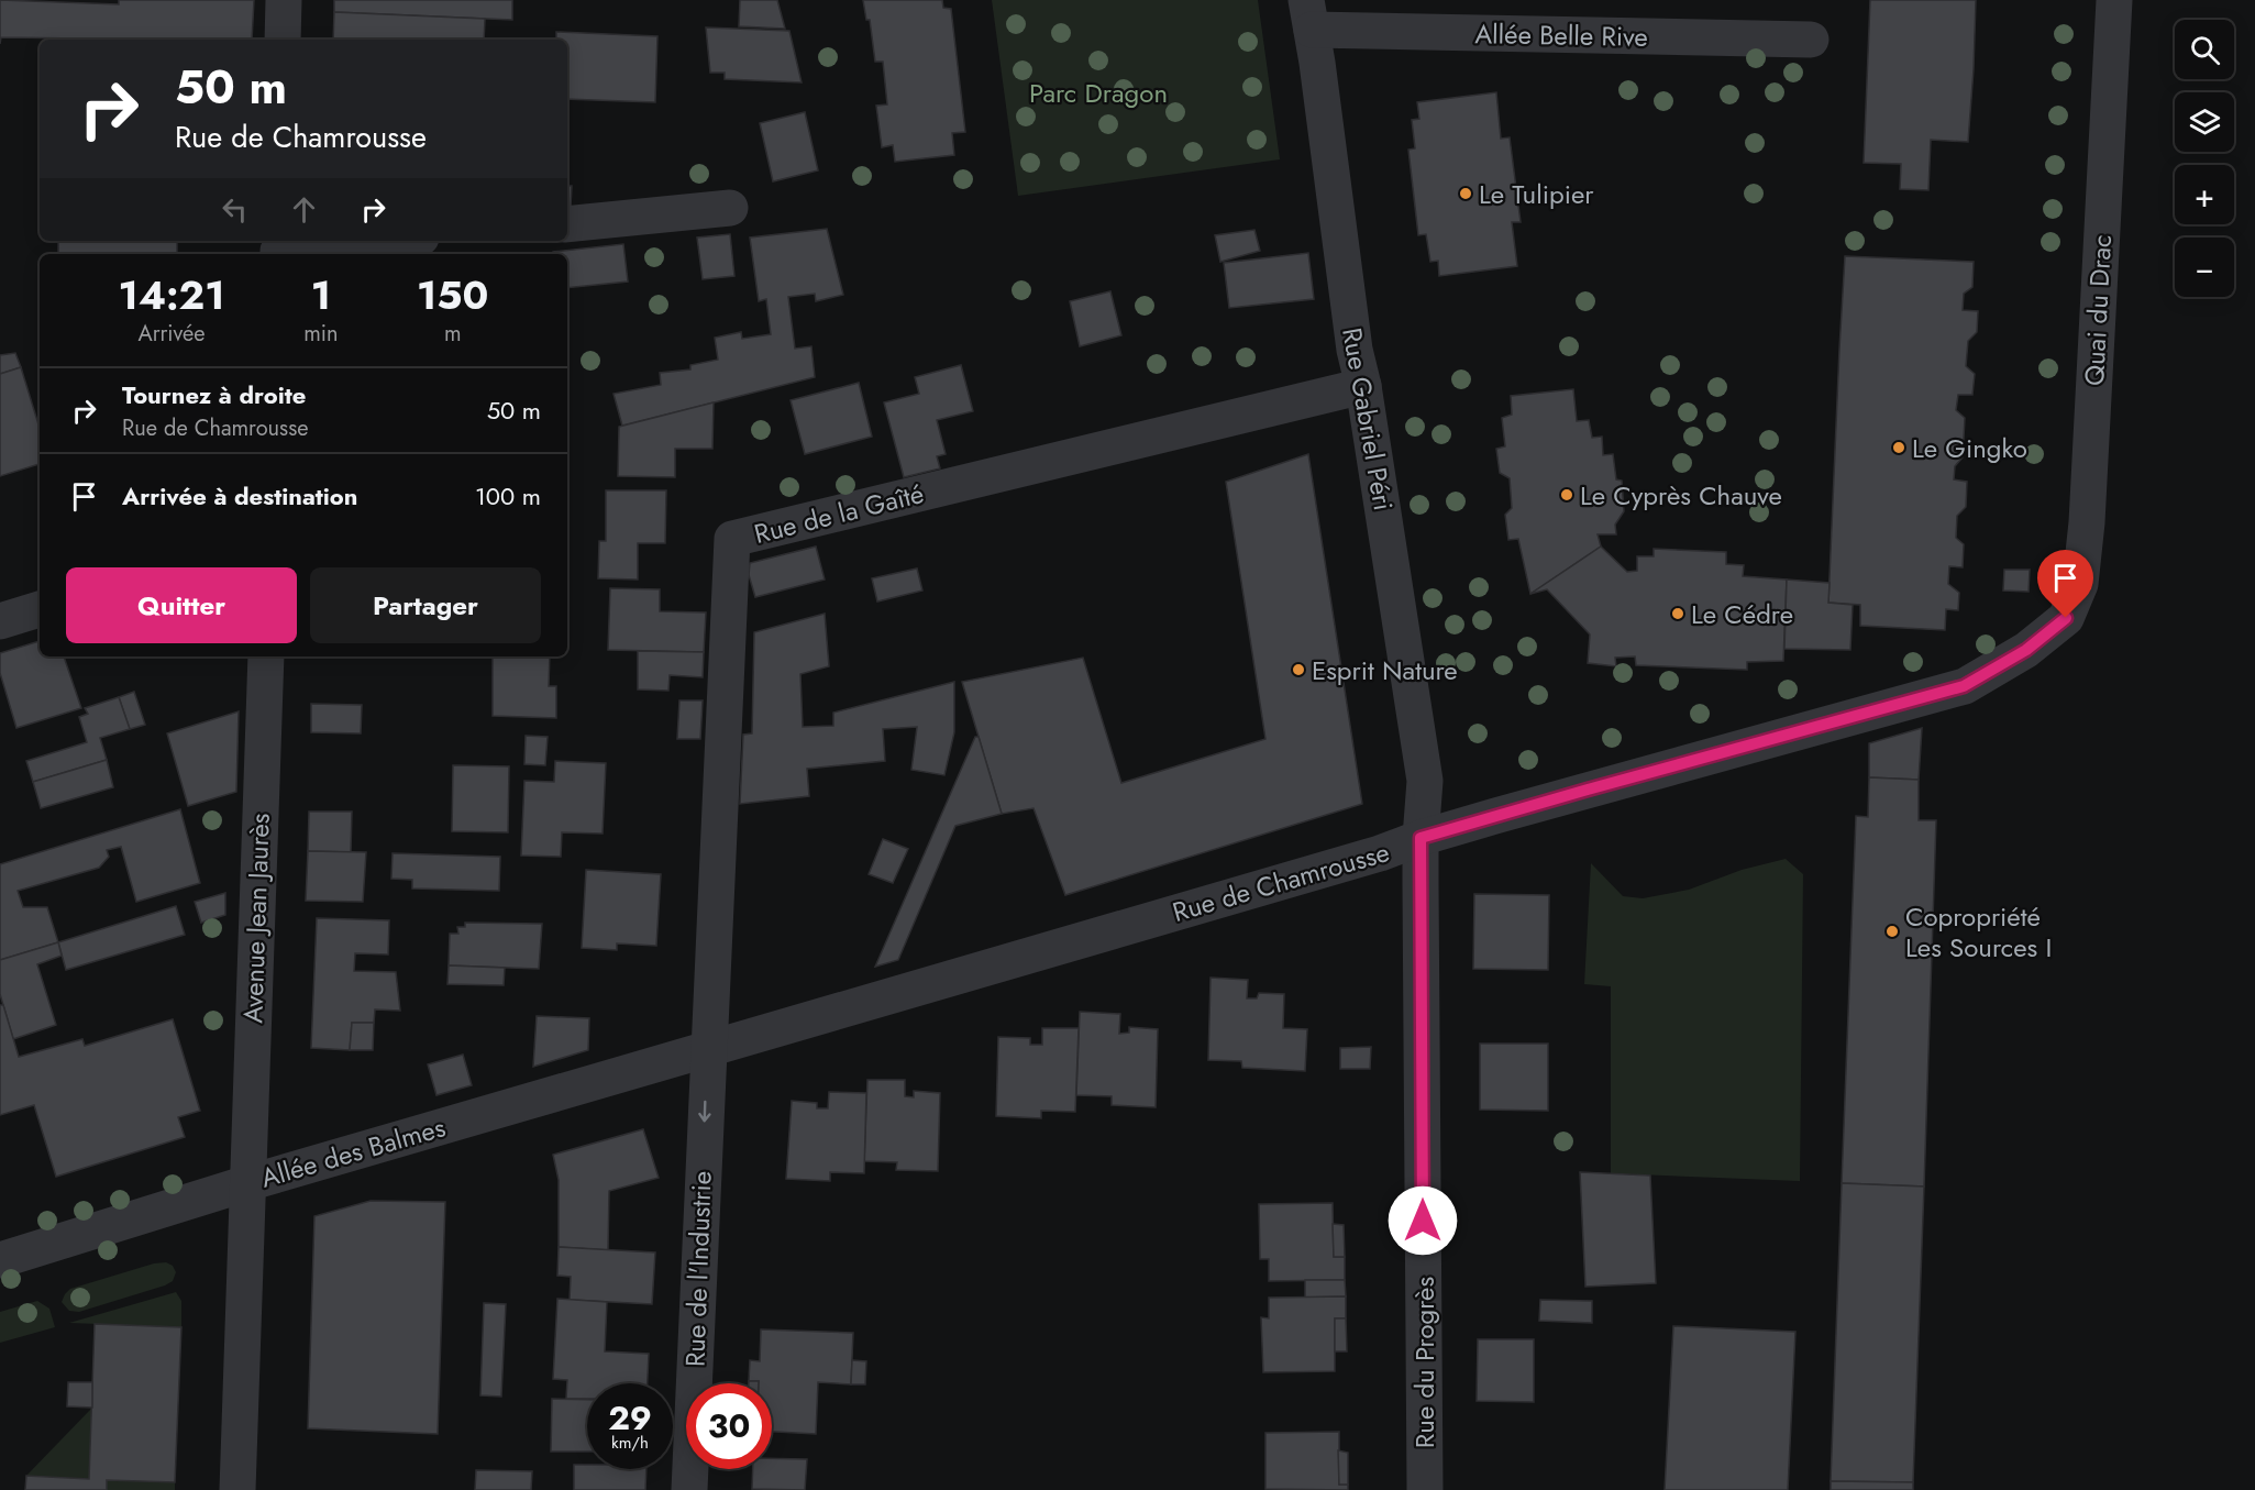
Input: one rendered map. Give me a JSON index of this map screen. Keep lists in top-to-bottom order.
{
  "streets": {
    "street": [
      "Allée Belle Rive",
      "Quai du Drac",
      "Rue Gabriel Péri",
      "Rue de la Gaîté",
      "Rue de Chamrousse",
      "Avenue Jean Jaurès",
      "Allée des Balmes",
      "Rue de l'Industrie",
      "Rue du Progrès"
    ]
  },
  "crossings": [
    ["Allée Belle Rive", "Rue Gabriel Péri"],
    ["Quai du Drac", "Rue de Chamrousse"],
    ["Rue Gabriel Péri", "Rue de la Gaîté"],
    ["Rue Gabriel Péri", "Rue de Chamrousse"],
    ["Rue Gabriel Péri", "Rue du Progrès"],
    ["Rue de la Gaîté", "Rue de Chamrousse"],
    ["Rue de la Gaîté", "Allée des Balmes"],
    ["Rue de la Gaîté", "Rue de l'Industrie"],
    ["Rue de Chamrousse", "Allée des Balmes"],
    ["Rue de Chamrousse", "Rue de l'Industrie"],
    ["Rue de Chamrousse", "Rue du Progrès"],
    ["Avenue Jean Jaurès", "Allée des Balmes"],
    ["Allée des Balmes", "Rue de l'Industrie"]
  ],
  "one_way": ["Rue de l'Industrie"],
  "parks": ["Parc Dragon"],
  "places": [
    "Le Tulipier",
    "Le Gingko",
    "Le Cyprès Chauve",
    "Le Cédre",
    "Esprit Nature",
    "Copropriété Les Sources I"
  ],
  "page": {
    "map_buttons": ["+", "−"],
    "turn": ["50 m", "Rue de Chamrousse"],
    "eta": [
      "14:21",
      "Arrivée",
      "1",
      "min",
      "150",
      "m"
    ],
    "list": [
      {
        "name": "Tournez à droite",
        "note": "Rue de Chamrousse",
        "value": "50 m"
      },
      {
        "name": "Arrivée à destination",
        "value": "100 m"
      }
    ],
    "buttons": ["Quitter", "Partager"],
    "speed": "29 km/h",
    "limit": "30"
  }
}
